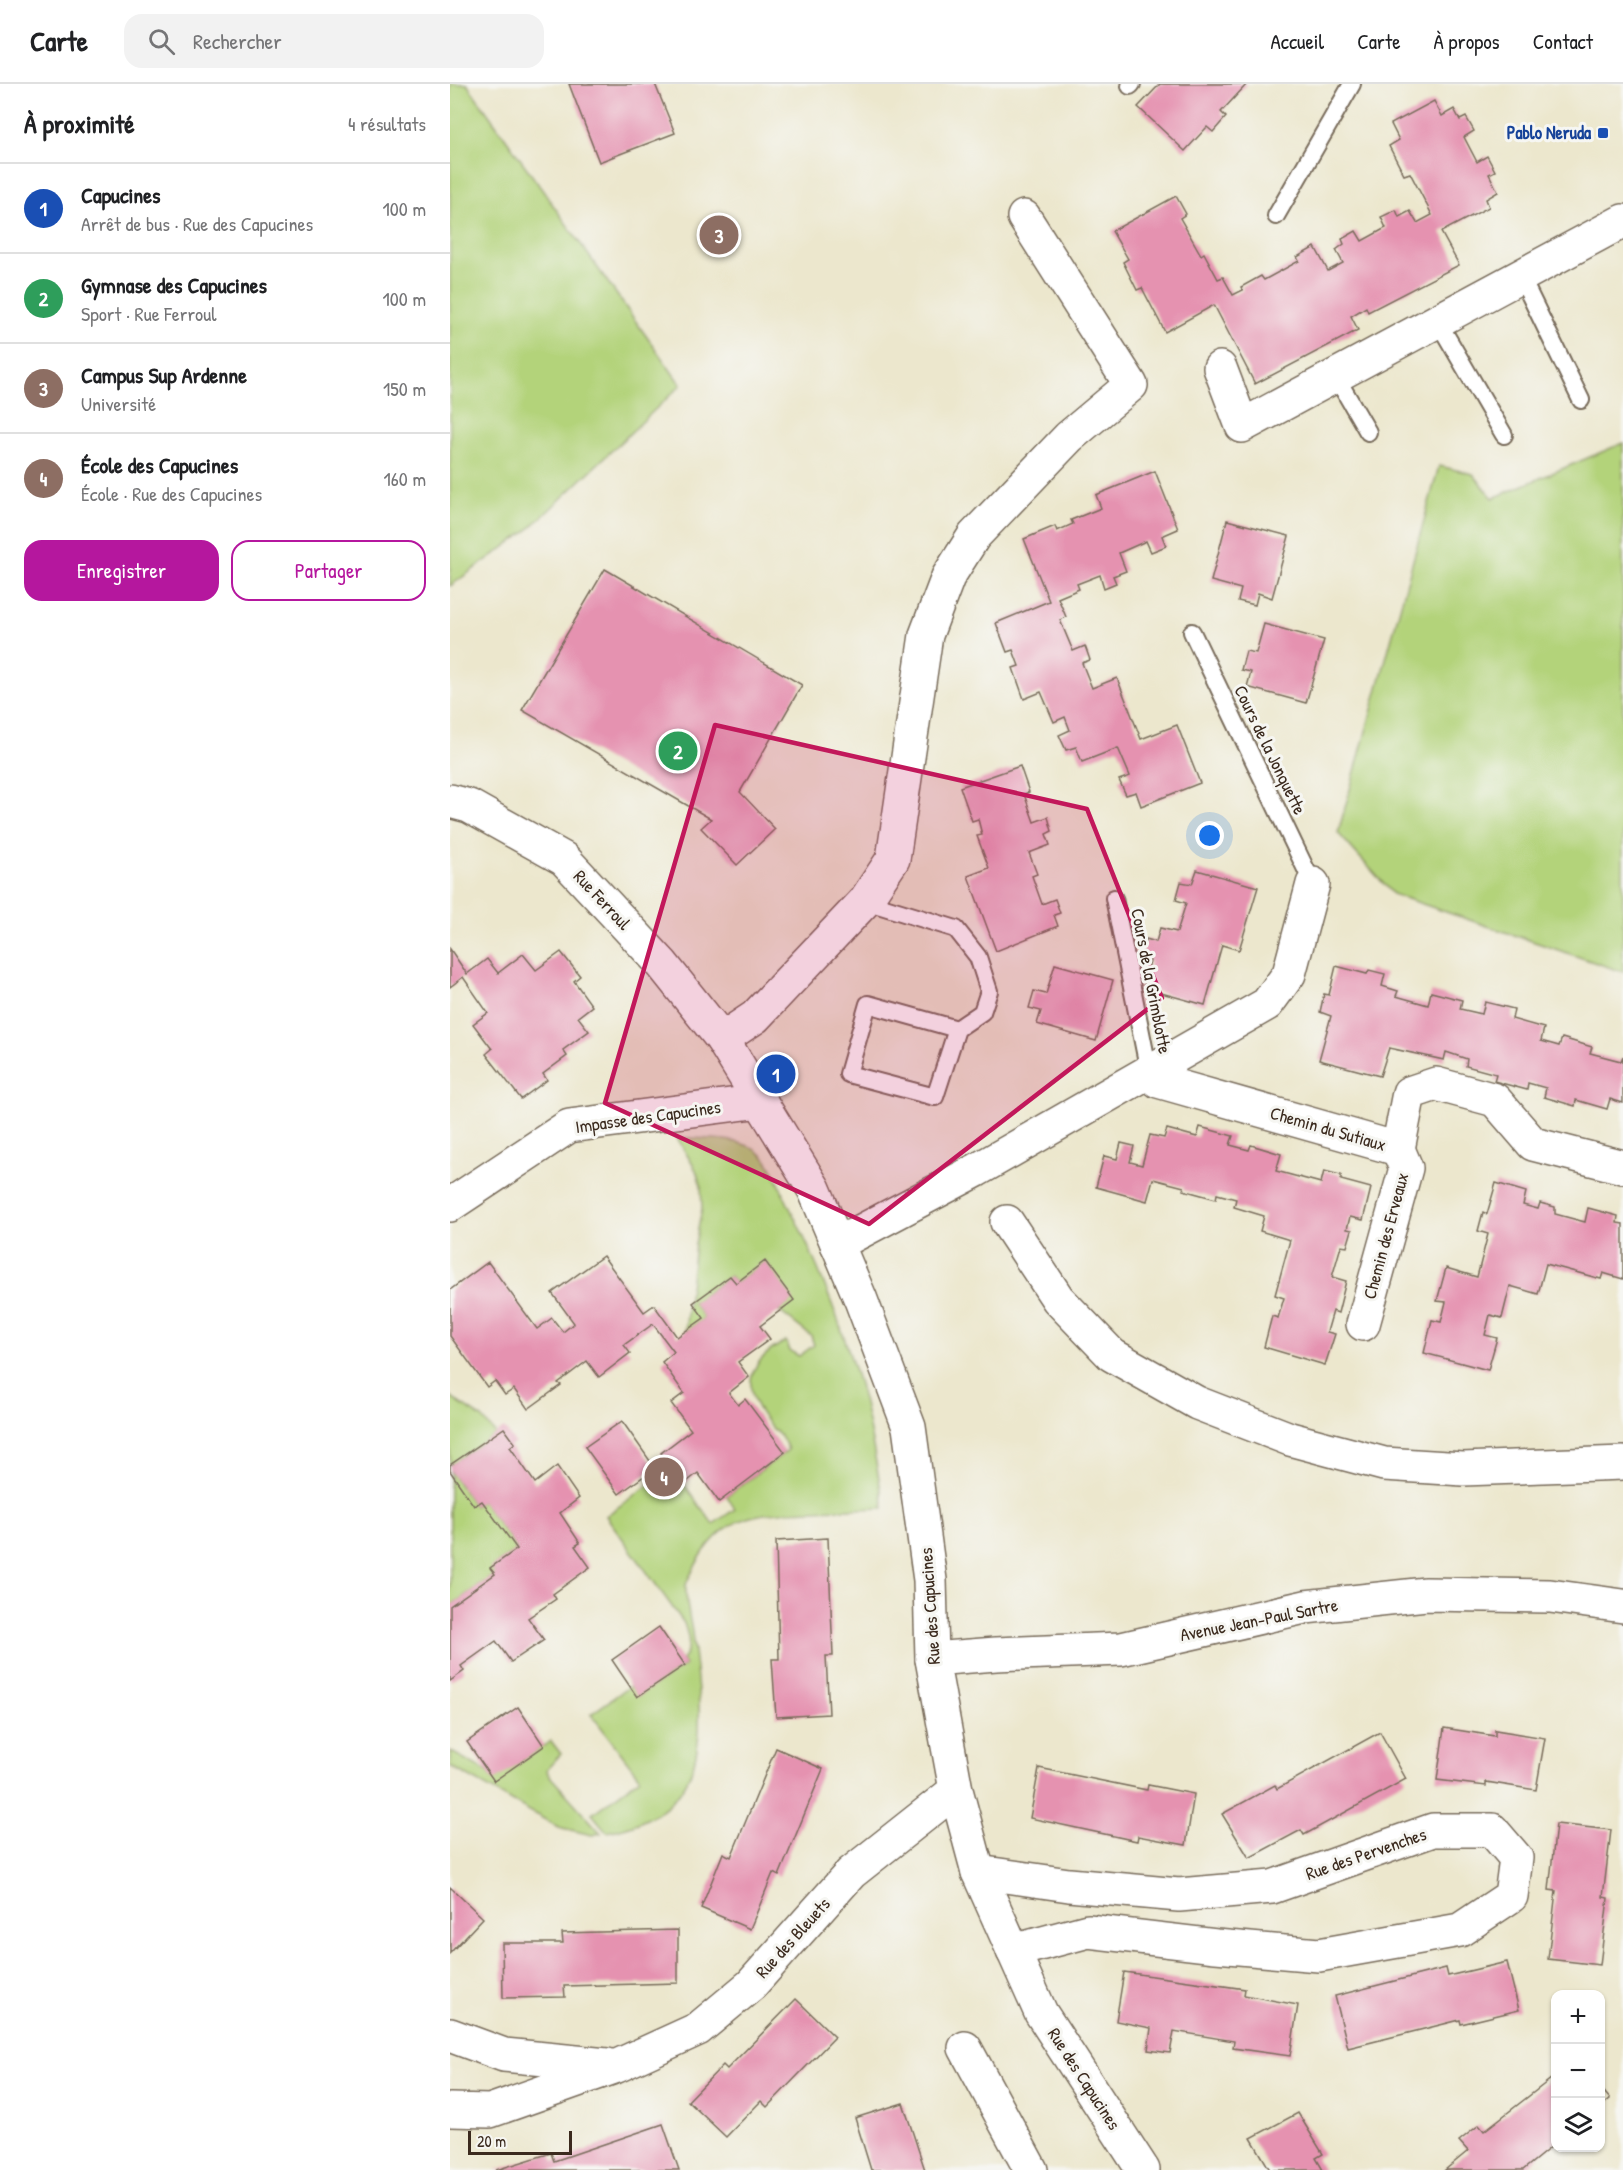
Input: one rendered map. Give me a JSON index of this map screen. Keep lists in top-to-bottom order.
{
  "streets": {
    "street": [
      "Rue Ferroul",
      "Impasse des Capucines",
      "Chemin du Sutiaux",
      "Chemin des Erveaux",
      "Rue des Capucines",
      "Avenue Jean-Paul Sartre",
      "Rue des Pervenches",
      "Rue des Bleuets"
    ],
    "lane": ["Cours de la Jonquette", "Cours de la Grimblotte"]
  },
  "crossings": [
    ["Rue Ferroul", "Rue des Capucines"],
    ["Cours de la Grimblotte", "Chemin du Sutiaux"],
    ["Impasse des Capucines", "Rue des Capucines"],
    ["Chemin du Sutiaux", "Chemin des Erveaux"],
    ["Rue des Capucines", "Avenue Jean-Paul Sartre"],
    ["Rue des Capucines", "Rue des Pervenches"],
    ["Rue des Capucines", "Rue des Bleuets"]
  ],
  "places": {
    "transit": ["Pablo Neruda"]
  },
  "scale_bar": "20 m",
  "page": {
    "header": "Carte",
    "search": "Rechercher",
    "nav": [
      "Accueil",
      "Carte",
      "À propos",
      "Contact"
    ],
    "heading": ["À proximité", "4 résultats"],
    "list": [
      {
        "mark": "1",
        "name": "Capucines",
        "note": "Arrêt de bus · Rue des Capucines",
        "value": "100 m"
      },
      {
        "mark": "2",
        "name": "Gymnase des Capucines",
        "note": "Sport · Rue Ferroul",
        "value": "100 m"
      },
      {
        "mark": "3",
        "name": "Campus Sup Ardenne",
        "note": "Université",
        "value": "150 m"
      },
      {
        "mark": "4",
        "name": "École des Capucines",
        "note": "École · Rue des Capucines",
        "value": "160 m"
      }
    ],
    "pins": [
      "3",
      "2",
      "1",
      "4"
    ],
    "buttons": ["Enregistrer", "Partager"],
    "map_buttons": ["+", "−"],
    "scale": "20 m"
  }
}
